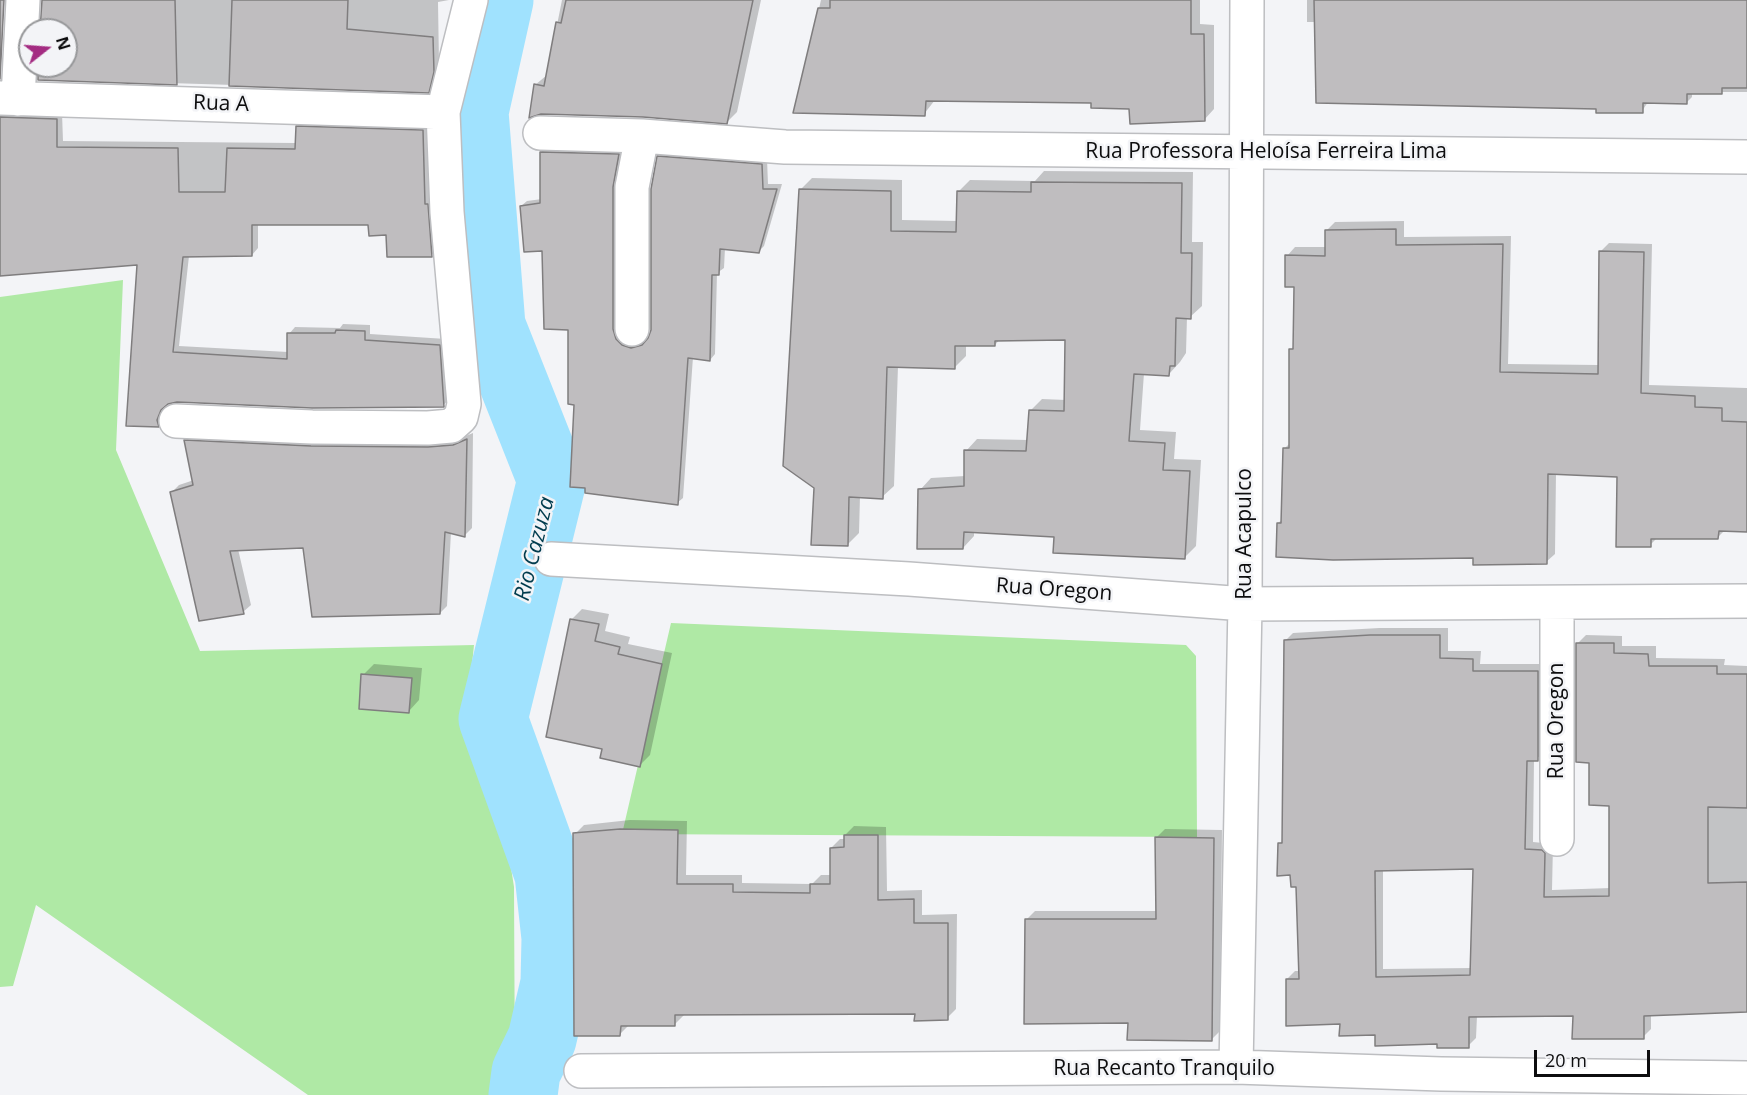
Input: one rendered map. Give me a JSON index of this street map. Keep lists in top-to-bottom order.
{
  "streets": {
    "street": [
      "Rua A",
      "Rua Professora Heloísa Ferreira Lima",
      "Rua Acapulco",
      "Rua Oregon",
      "Rua Recanto Tranquilo"
    ]
  },
  "crossings": [
    ["Rua Professora Heloísa Ferreira Lima", "Rua Acapulco"],
    ["Rua Acapulco", "Rua Oregon"],
    ["Rua Acapulco", "Rua Recanto Tranquilo"]
  ],
  "water": ["Rio Cazuza"],
  "scale_bar": "20 m",
  "north": "right"
}
